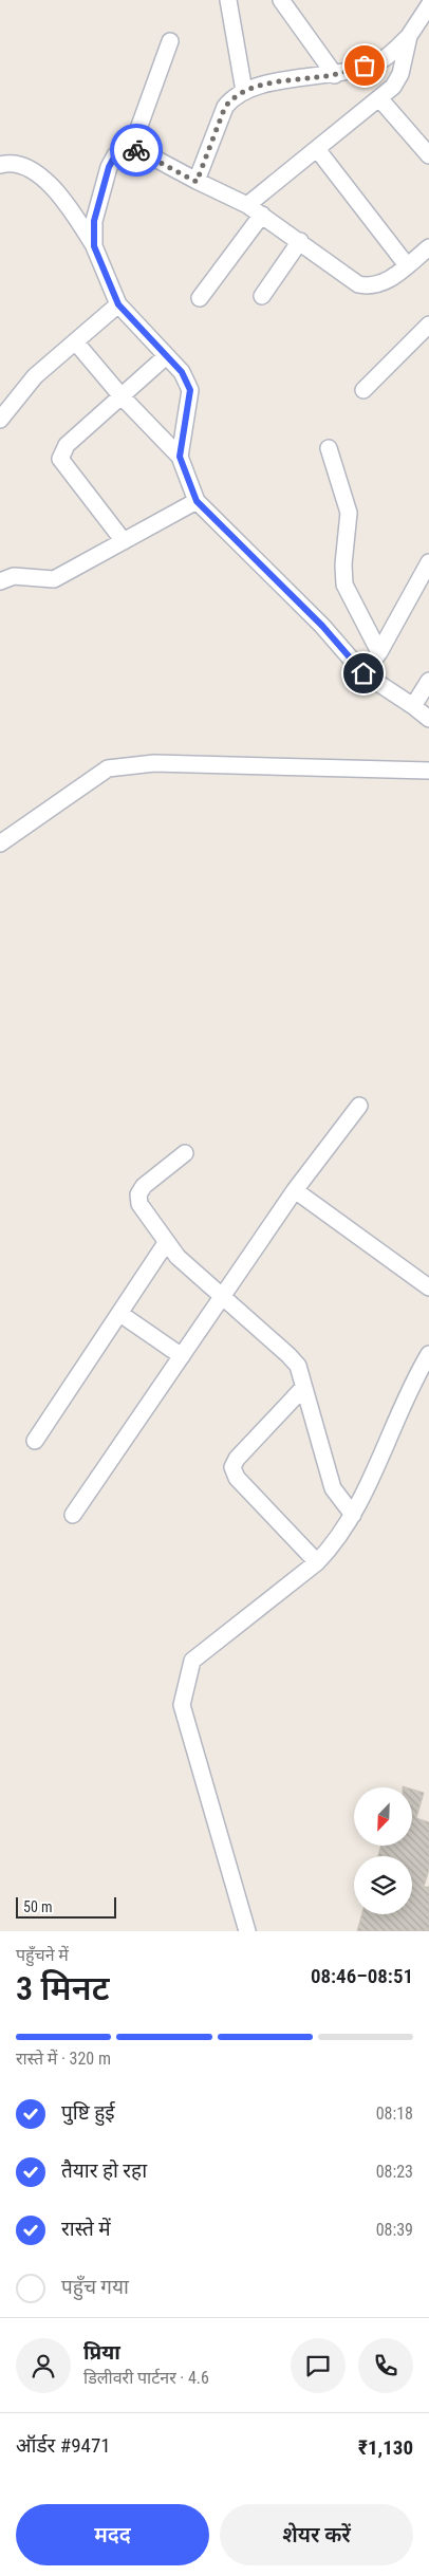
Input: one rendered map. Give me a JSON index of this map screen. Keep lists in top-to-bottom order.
{
  "scale_bar": "50 m",
  "north": "bottom left",
  "page": {
    "scale": "50 m",
    "heading": ["3 मिनट", "पहुँचने में", "08:46–08:51"],
    "panel": [
      "प्रिया",
      "डिलीवरी पार्टनर · 4.6",
      "ऑर्डर #9471",
      "₹1,130"
    ],
    "bar": "रास्ते में · 320 m",
    "list": [
      ["पुष्टि हुई", "08:18"],
      ["तैयार हो रहा", "08:23"],
      ["रास्ते में", "08:39"],
      "पहुँच गया"
    ],
    "buttons": ["मदद", "शेयर करें"]
  }
}
